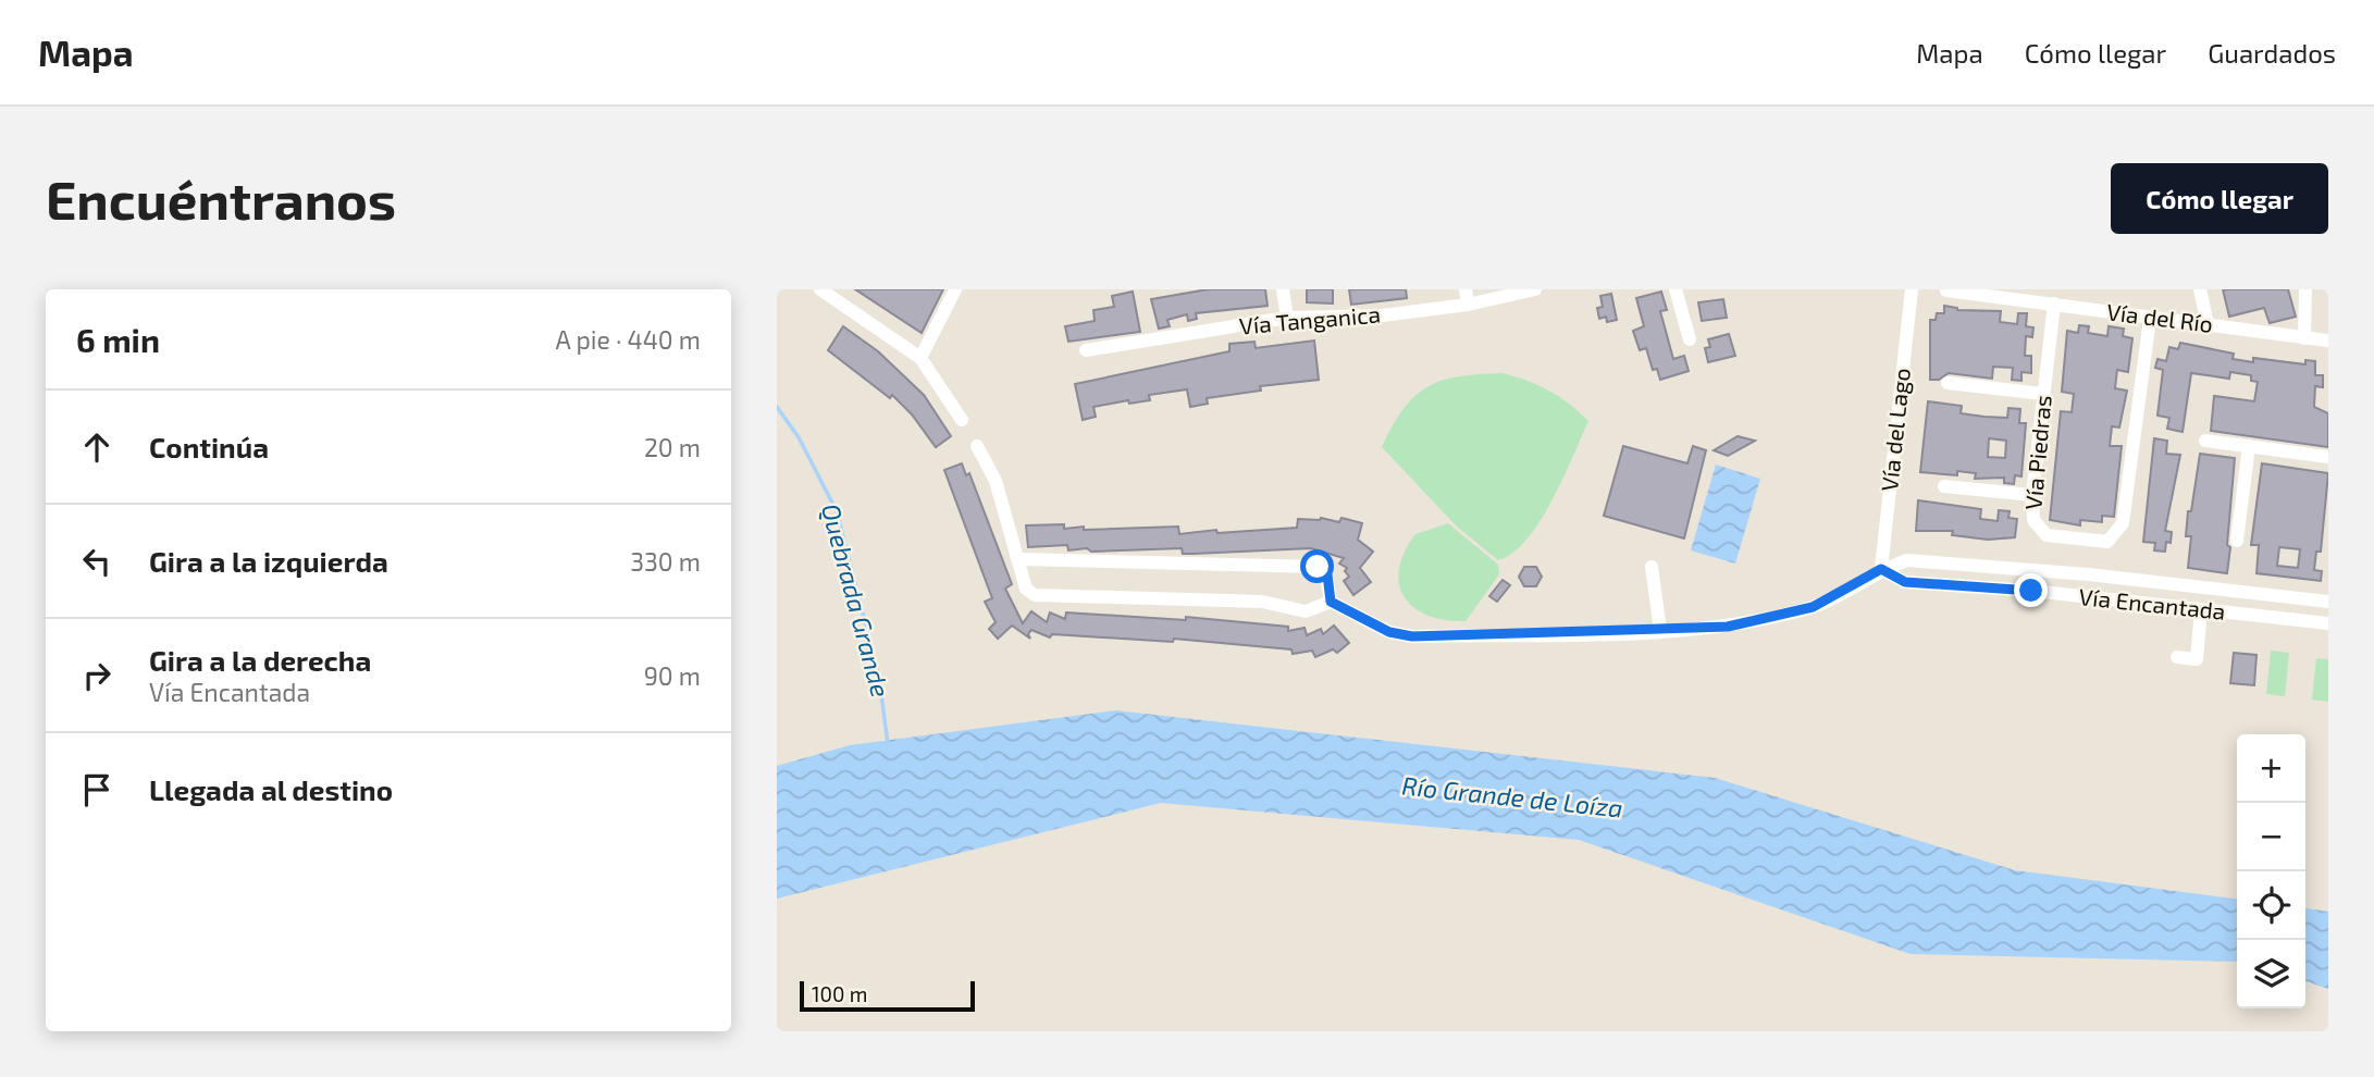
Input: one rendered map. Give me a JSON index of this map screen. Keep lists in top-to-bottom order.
{
  "streets": {
    "street": [
      "Vía del Río",
      "Vía Tanganica",
      "Vía del Lago",
      "Vía Piedras",
      "Vía Encantada"
    ]
  },
  "crossings": [
    ["Vía del Río", "Vía Piedras"],
    ["Vía del Lago", "Vía Encantada"]
  ],
  "water": ["Quebrada Grande", "Río Grande de Loíza"],
  "scale_bar": "100 m",
  "page": {
    "header": "Mapa",
    "nav": ["Mapa", "Cómo llegar", "Guardados"],
    "buttons": "Cómo llegar",
    "title": "Encuéntranos",
    "heading": ["6 min", "A pie · 440 m"],
    "list": [
      ["Continúa", "20 m"],
      ["Gira a la izquierda", "330 m"],
      ["Gira a la derecha", "Vía Encantada", "90 m"],
      "Llegada al destino"
    ],
    "map_buttons": ["+", "−"],
    "scale": "100 m"
  }
}
